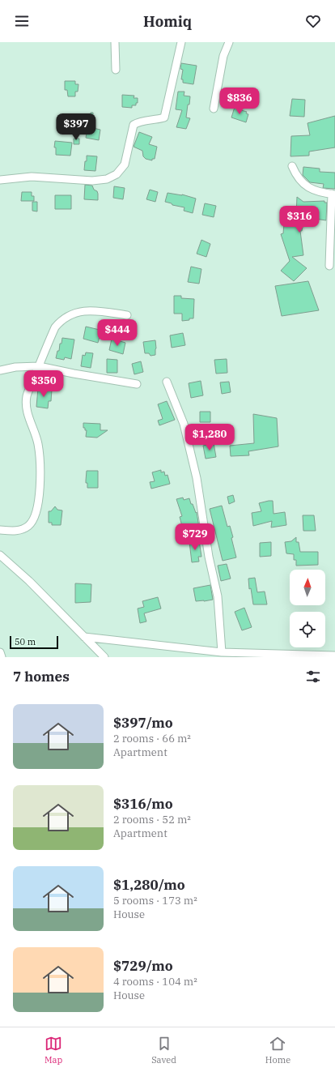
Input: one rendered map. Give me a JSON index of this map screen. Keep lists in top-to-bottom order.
{
  "scale_bar": "50 m",
  "north": "top",
  "page": {
    "header": "Homiq",
    "price": [
      "$836",
      "$397",
      "$316",
      "$444",
      "$350",
      "$1,280",
      "$729"
    ],
    "scale": "50 m",
    "heading": "7 homes",
    "list": [
      {
        "name": "$397/mo",
        "note": "2 rooms · 66 m² · Apartment"
      },
      {
        "name": "$316/mo",
        "note": "2 rooms · 52 m² · Apartment"
      },
      {
        "name": "$1,280/mo",
        "note": "5 rooms · 173 m² · House"
      },
      {
        "name": "$729/mo",
        "note": "4 rooms · 104 m² · House"
      }
    ],
    "tabs": ["Map", "Saved", "Home"]
  }
}
